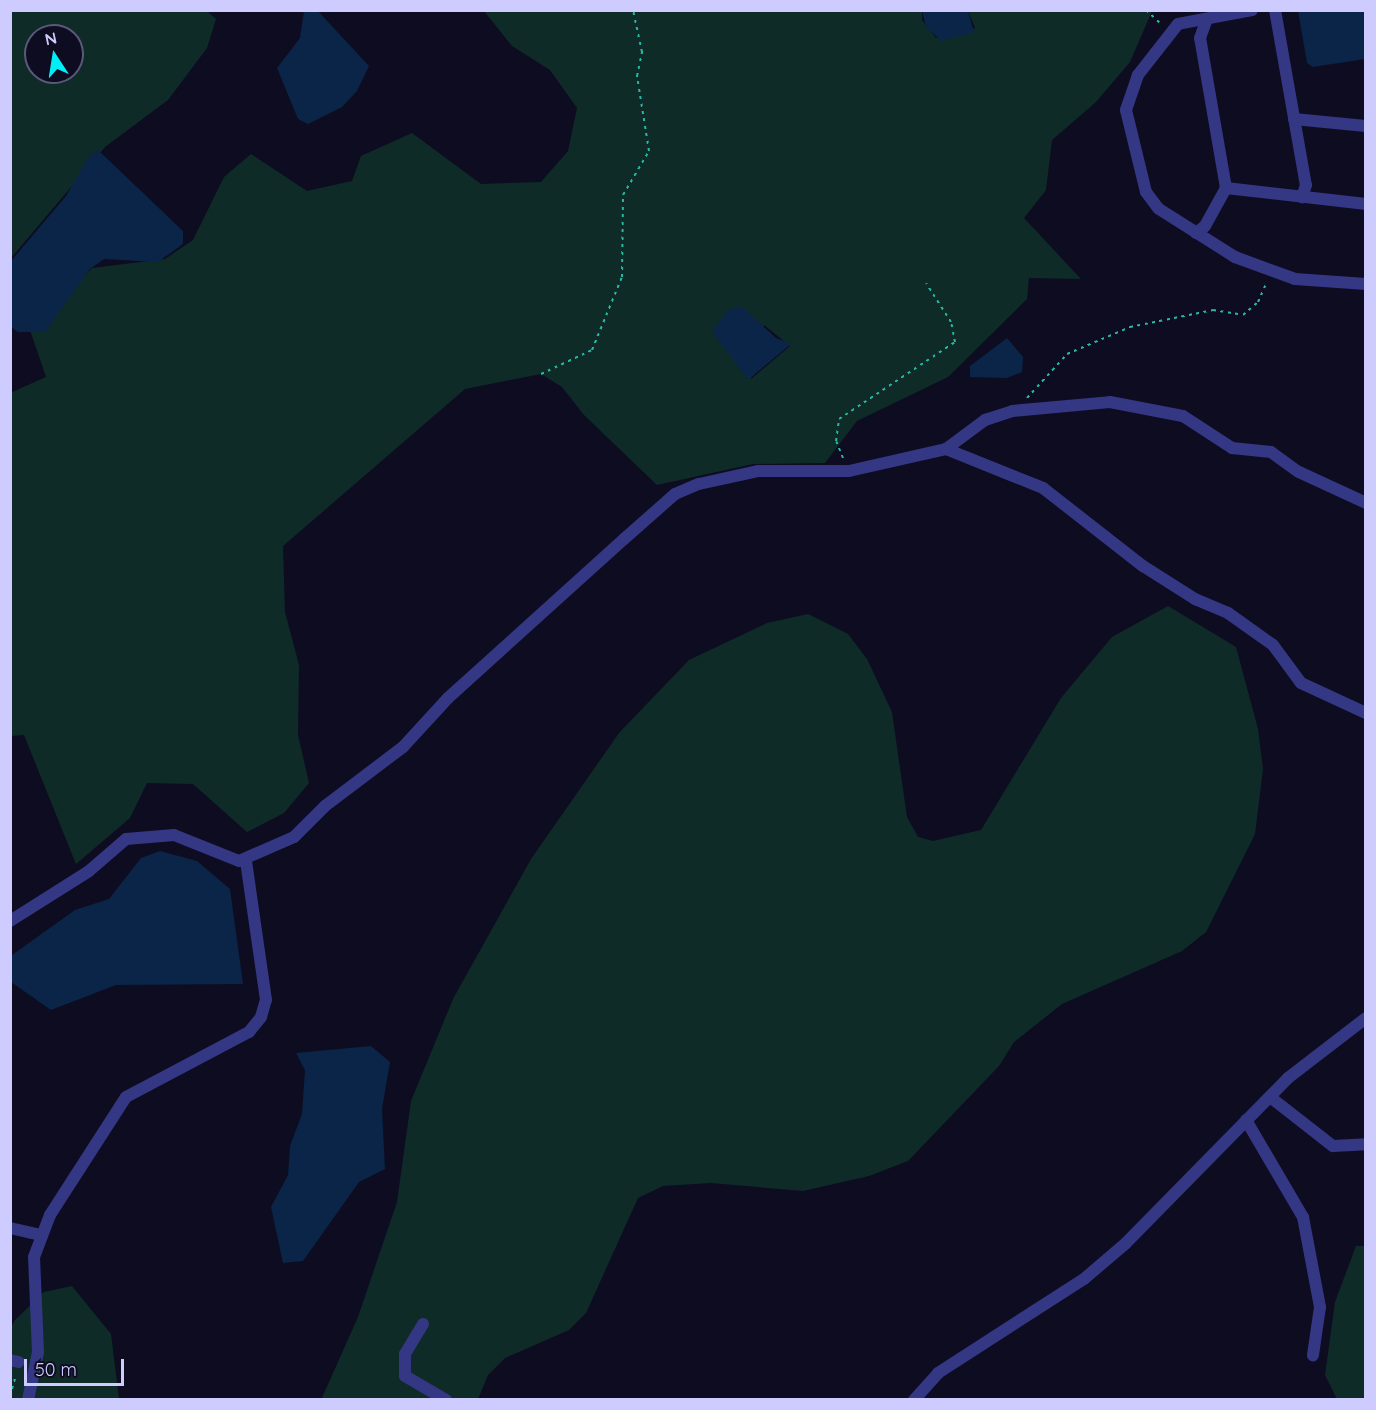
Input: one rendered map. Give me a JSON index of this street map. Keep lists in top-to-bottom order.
{
  "scale_bar": "50 m",
  "north": "top"
}
